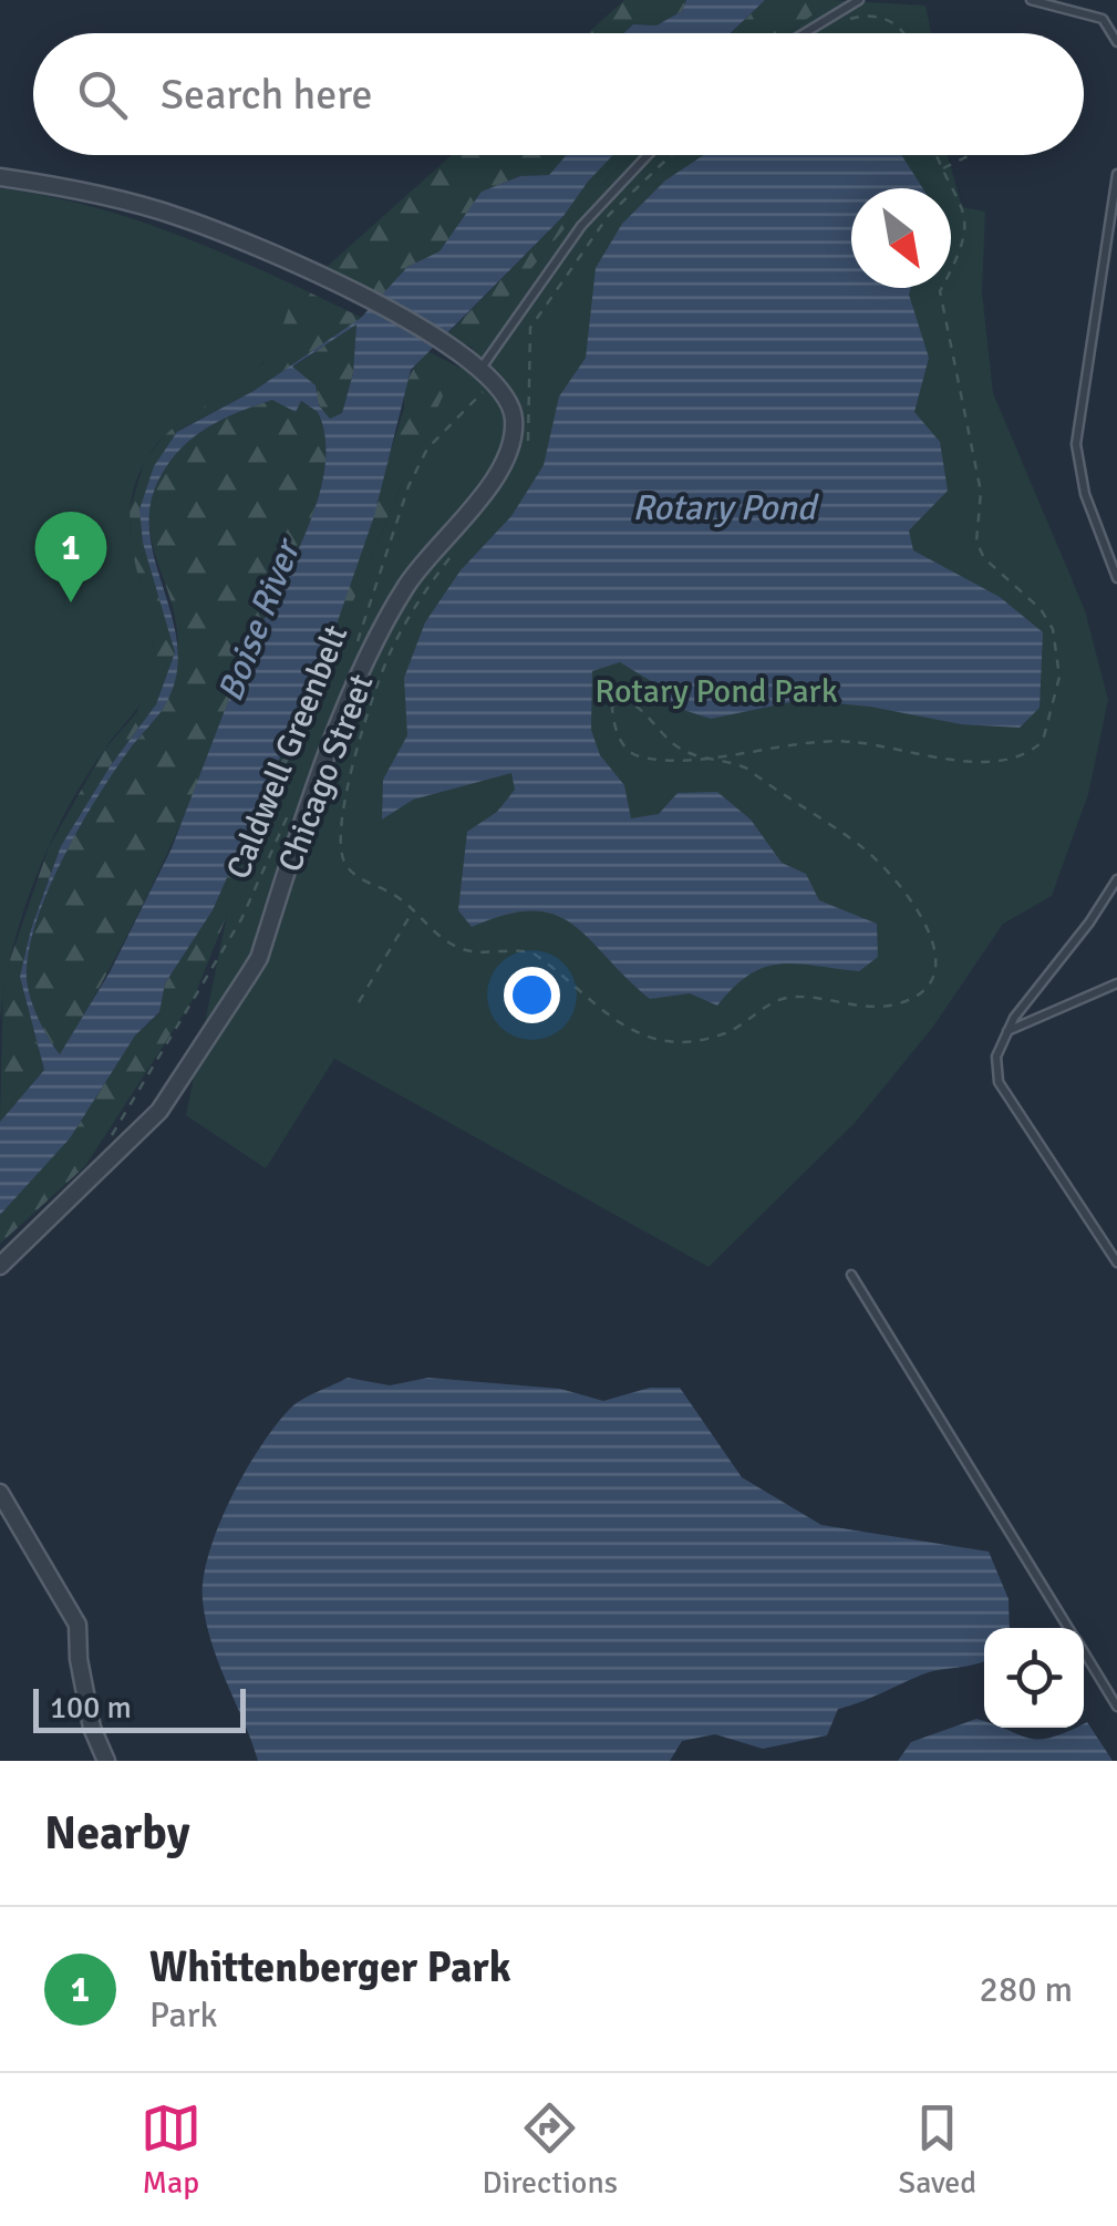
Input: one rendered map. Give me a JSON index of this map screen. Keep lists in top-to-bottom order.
{
  "streets": {
    "street": ["Chicago Street"],
    "path": ["Caldwell Greenbelt"]
  },
  "crossings": [
    ["Caldwell Greenbelt", "Chicago Street"]
  ],
  "water": ["Rotary Pond", "Boise River"],
  "parks": ["Rotary Pond Park"],
  "scale_bar": "100 m",
  "north": "bottom right",
  "page": {
    "search": "Search here",
    "pins": "1",
    "scale": "100 m",
    "heading": "Nearby",
    "list": [
      {
        "mark": "1",
        "name": "Whittenberger Park",
        "note": "Park",
        "value": "280 m"
      }
    ],
    "nav": ["Map", "Directions", "Saved"]
  }
}
